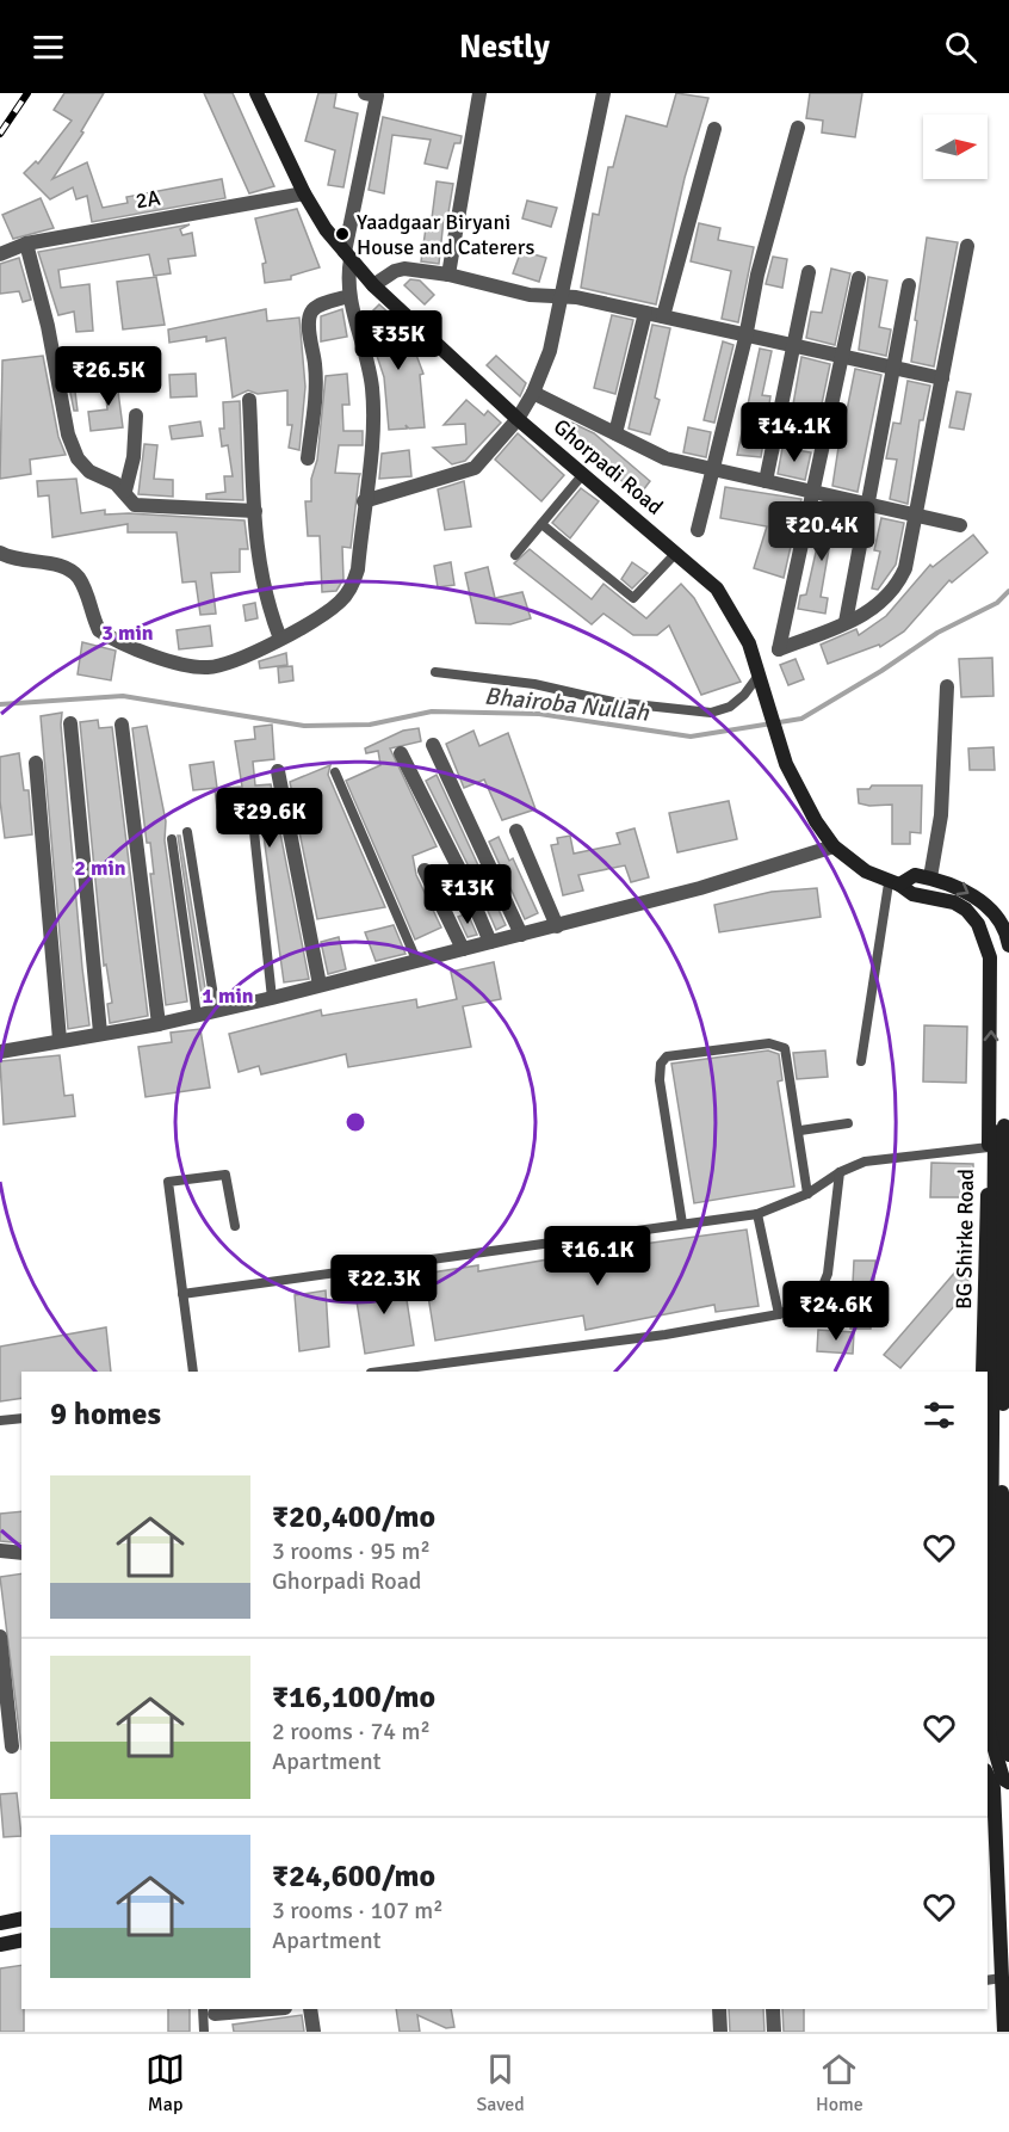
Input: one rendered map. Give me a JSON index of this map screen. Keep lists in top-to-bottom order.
{
  "streets": {
    "main road": ["Ghorpadi Road", "BG Shirke Road"],
    "street": ["2A"]
  },
  "crossings": [
    ["2A", "Ghorpadi Road"]
  ],
  "water": ["Bhairoba Nullah"],
  "places": ["Yaadgaar Biryani House and Caterers"],
  "north": "right",
  "page": {
    "header": "Nestly",
    "price": [
      "₹35K",
      "₹26.5K",
      "₹14.1K",
      "₹20.4K",
      "₹29.6K",
      "₹13K",
      "₹16.1K",
      "₹22.3K",
      "₹24.6K"
    ],
    "heading": "9 homes",
    "list": [
      {
        "name": "₹20,400/mo",
        "note": "3 rooms · 95 m² · Ghorpadi Road"
      },
      {
        "name": "₹16,100/mo",
        "note": "2 rooms · 74 m² · Apartment"
      },
      {
        "name": "₹24,600/mo",
        "note": "3 rooms · 107 m² · Apartment"
      }
    ],
    "tabs": ["Map", "Saved", "Home"]
  },
  "rings": ["3 min", "2 min", "1 min"]
}
